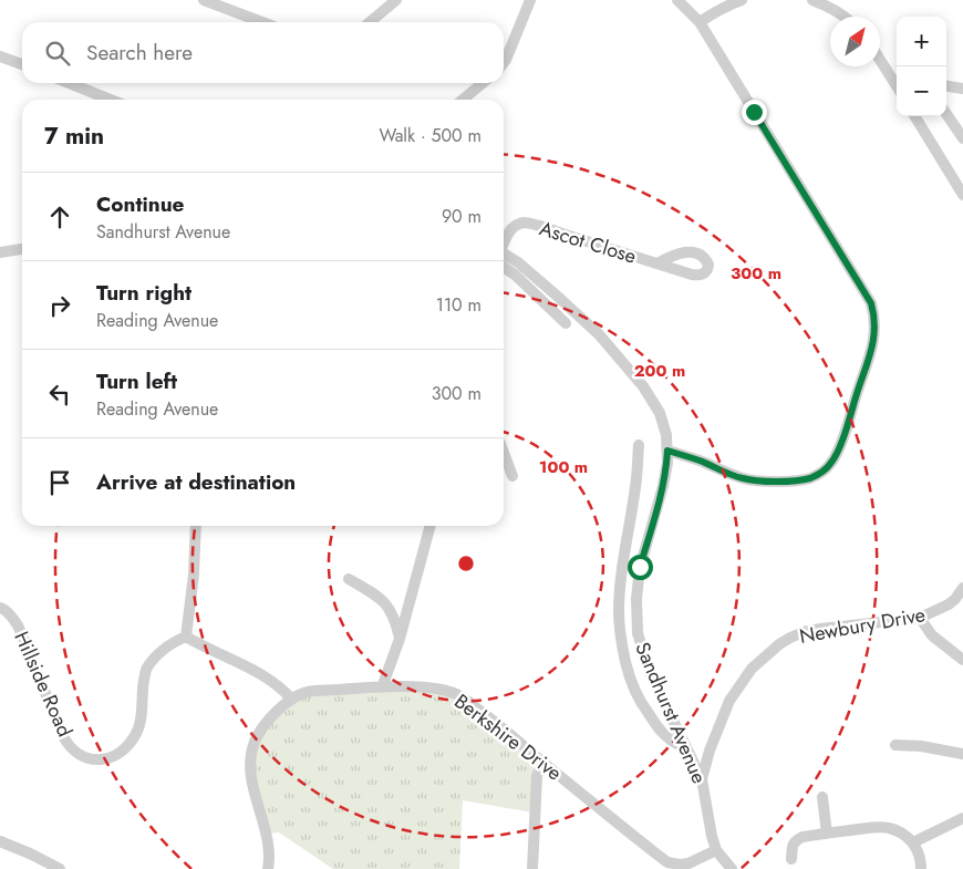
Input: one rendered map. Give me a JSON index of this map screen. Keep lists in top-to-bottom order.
{
  "streets": {
    "street": [
      "Ascot Close",
      "Newbury Drive",
      "Hillside Road",
      "Sandhurst Avenue",
      "Berkshire Drive"
    ]
  },
  "crossings": [
    ["Newbury Drive", "Sandhurst Avenue"],
    ["Sandhurst Avenue", "Berkshire Drive"]
  ],
  "north": "top right",
  "page": {
    "map_buttons": ["+", "−"],
    "search": "Search here",
    "heading": ["7 min", "Walk · 500 m"],
    "list": [
      ["Continue", "Sandhurst Avenue", "90 m"],
      ["Turn right", "Reading Avenue", "110 m"],
      ["Turn left", "Reading Avenue", "300 m"],
      "Arrive at destination"
    ]
  },
  "rings": ["300 m", "200 m", "100 m"]
}
